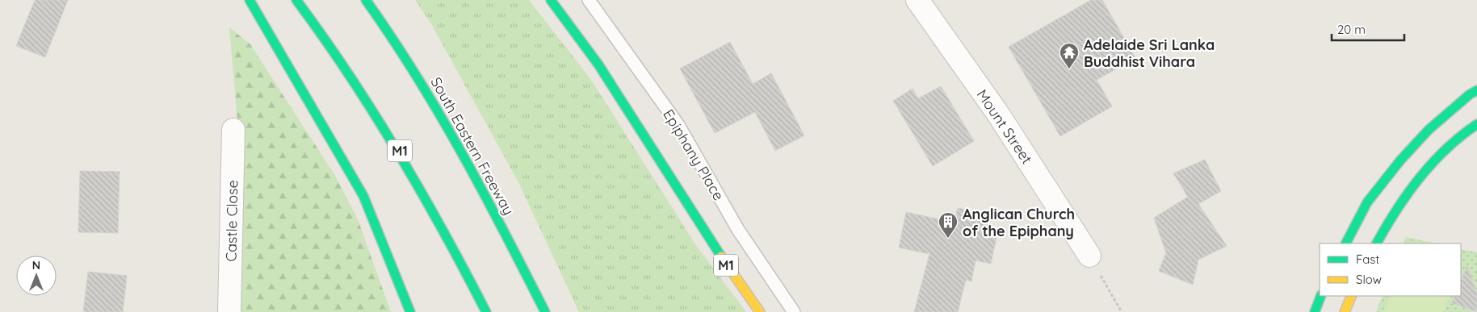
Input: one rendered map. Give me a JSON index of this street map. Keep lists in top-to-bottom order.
{
  "streets": {
    "main road": ["South Eastern Freeway", "M1"],
    "street": ["Mount Street", "Castle Close"],
    "lane": ["Epiphany Place"]
  },
  "places": {
    "temple": ["Adelaide Sri Lanka Buddhist Vihara"],
    "building": ["Anglican Church of the Epiphany"]
  },
  "legend": ["Fast", "Slow"],
  "scale_bar": "20 m",
  "north": "top"
}
